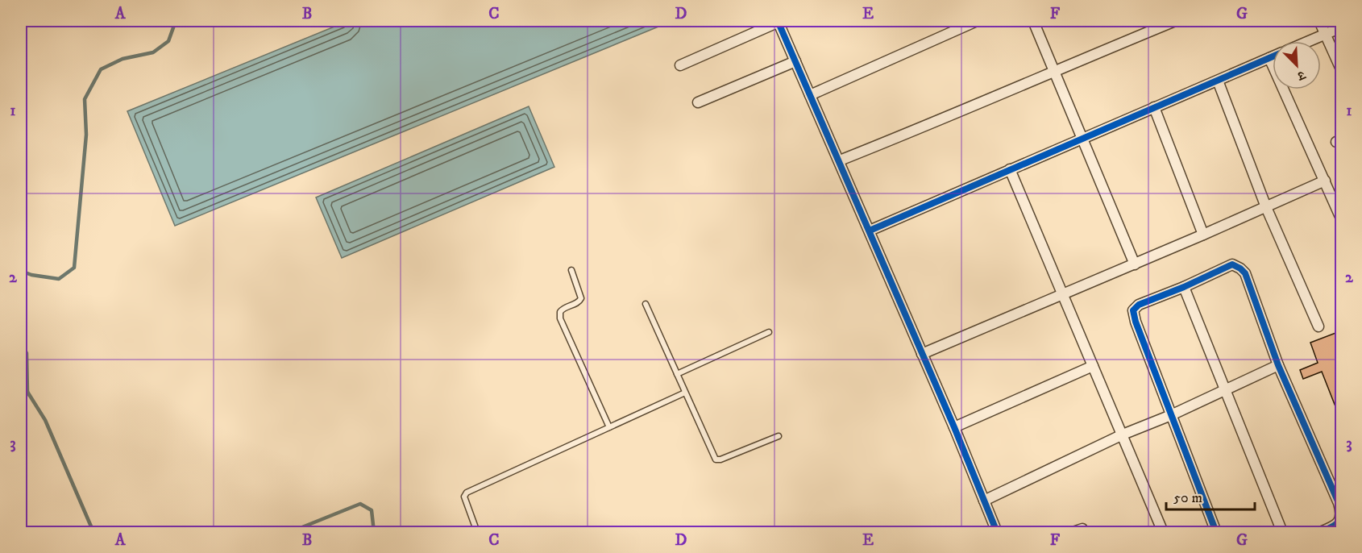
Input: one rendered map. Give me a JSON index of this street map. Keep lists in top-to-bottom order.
{
  "scale_bar": "50 m",
  "north": "bottom right",
  "grid": {
    "columns": [
      "A",
      "B",
      "C",
      "D",
      "E",
      "F",
      "G"
    ],
    "rows": ["1", "2", "3"]
  }
}
